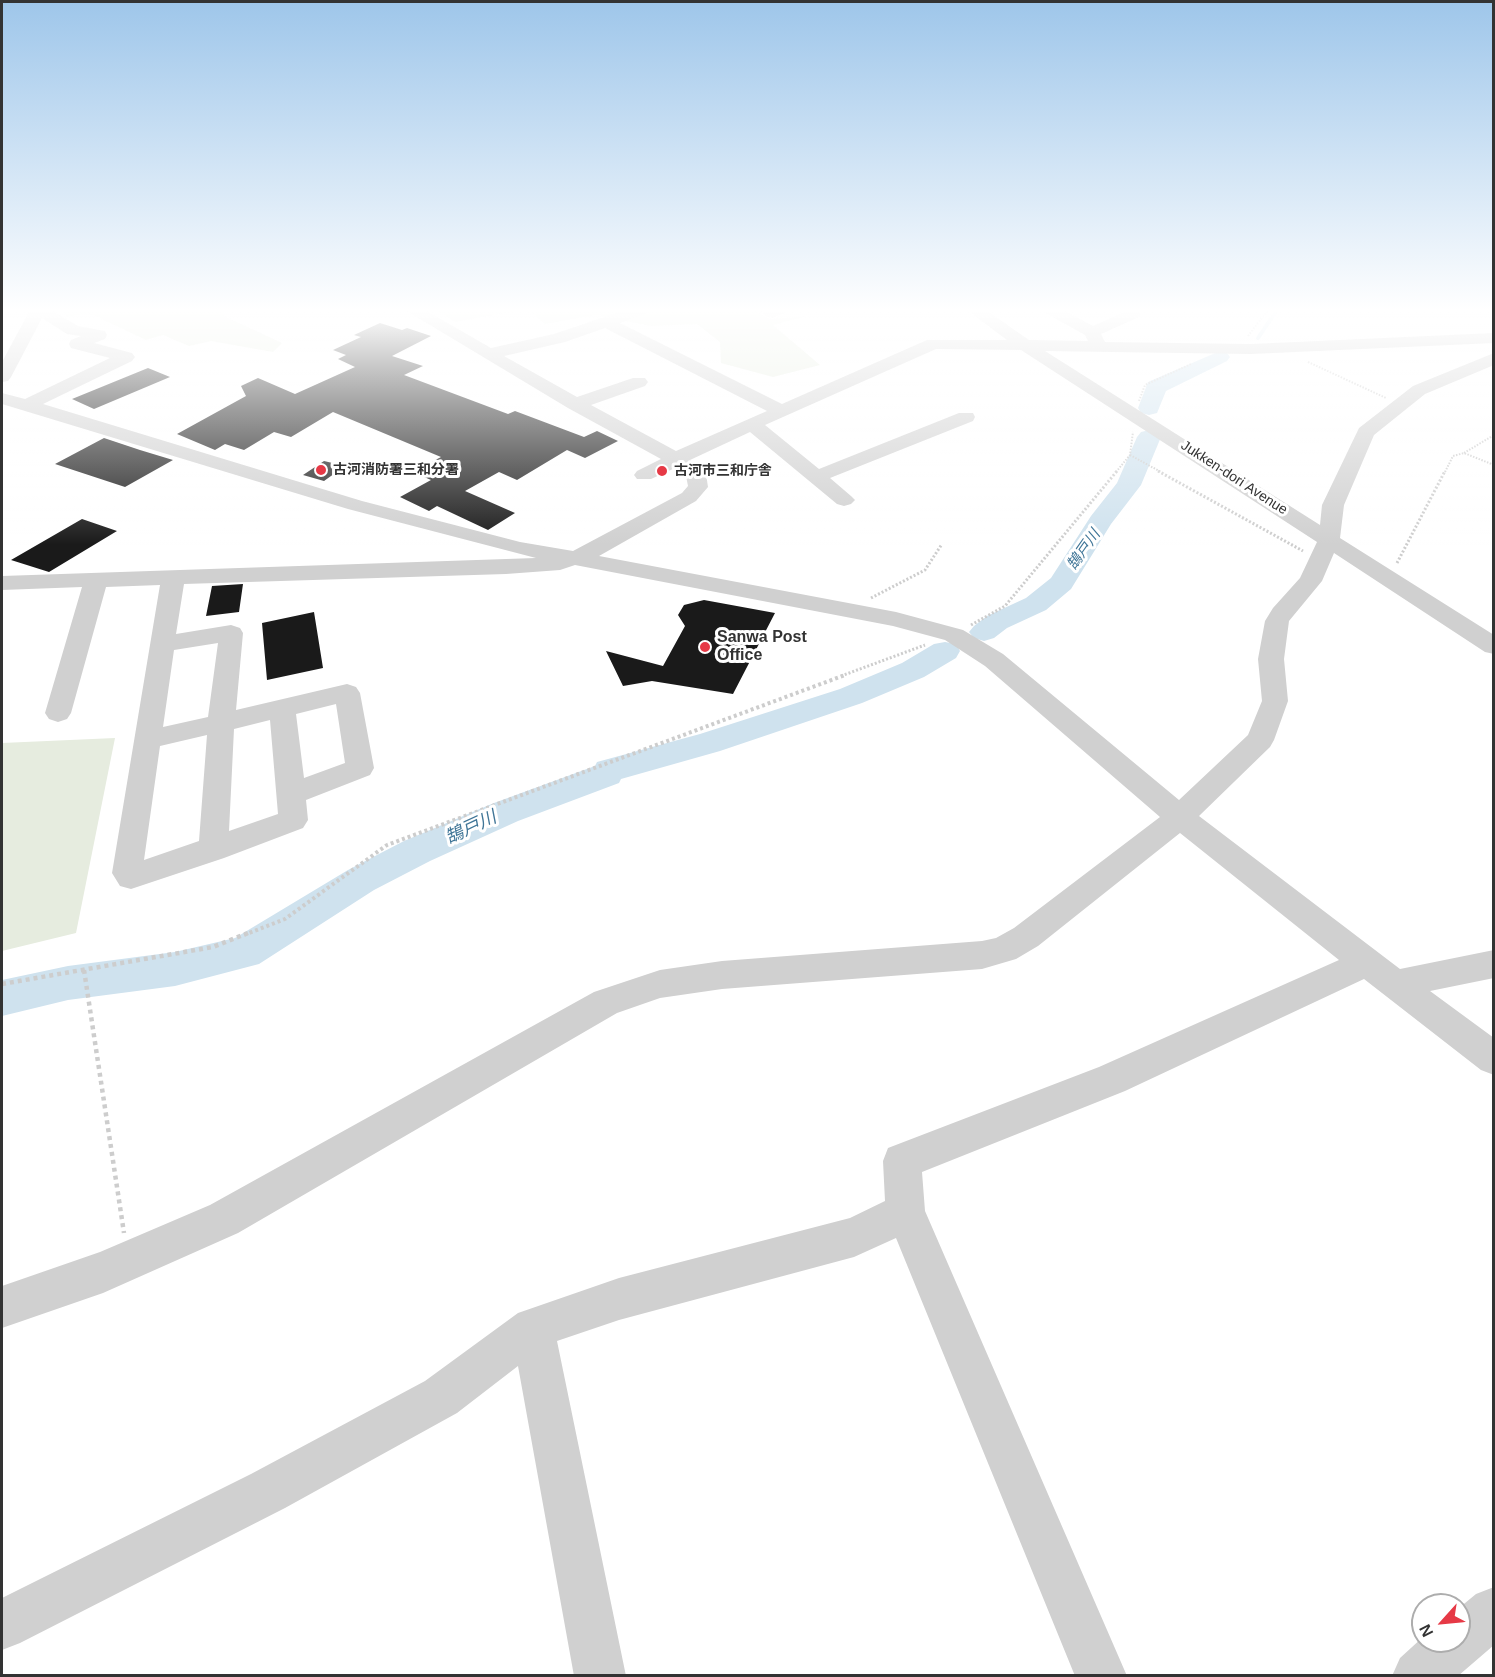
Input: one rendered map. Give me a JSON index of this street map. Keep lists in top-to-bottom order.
{
  "streets": {
    "street": ["Jukken-dori Avenue"]
  },
  "water": ["鵠戸川"],
  "places": ["古河消防署三和分署", "古河市三和庁舎", "Sanwa Post Office"],
  "north": "bottom left"
}
